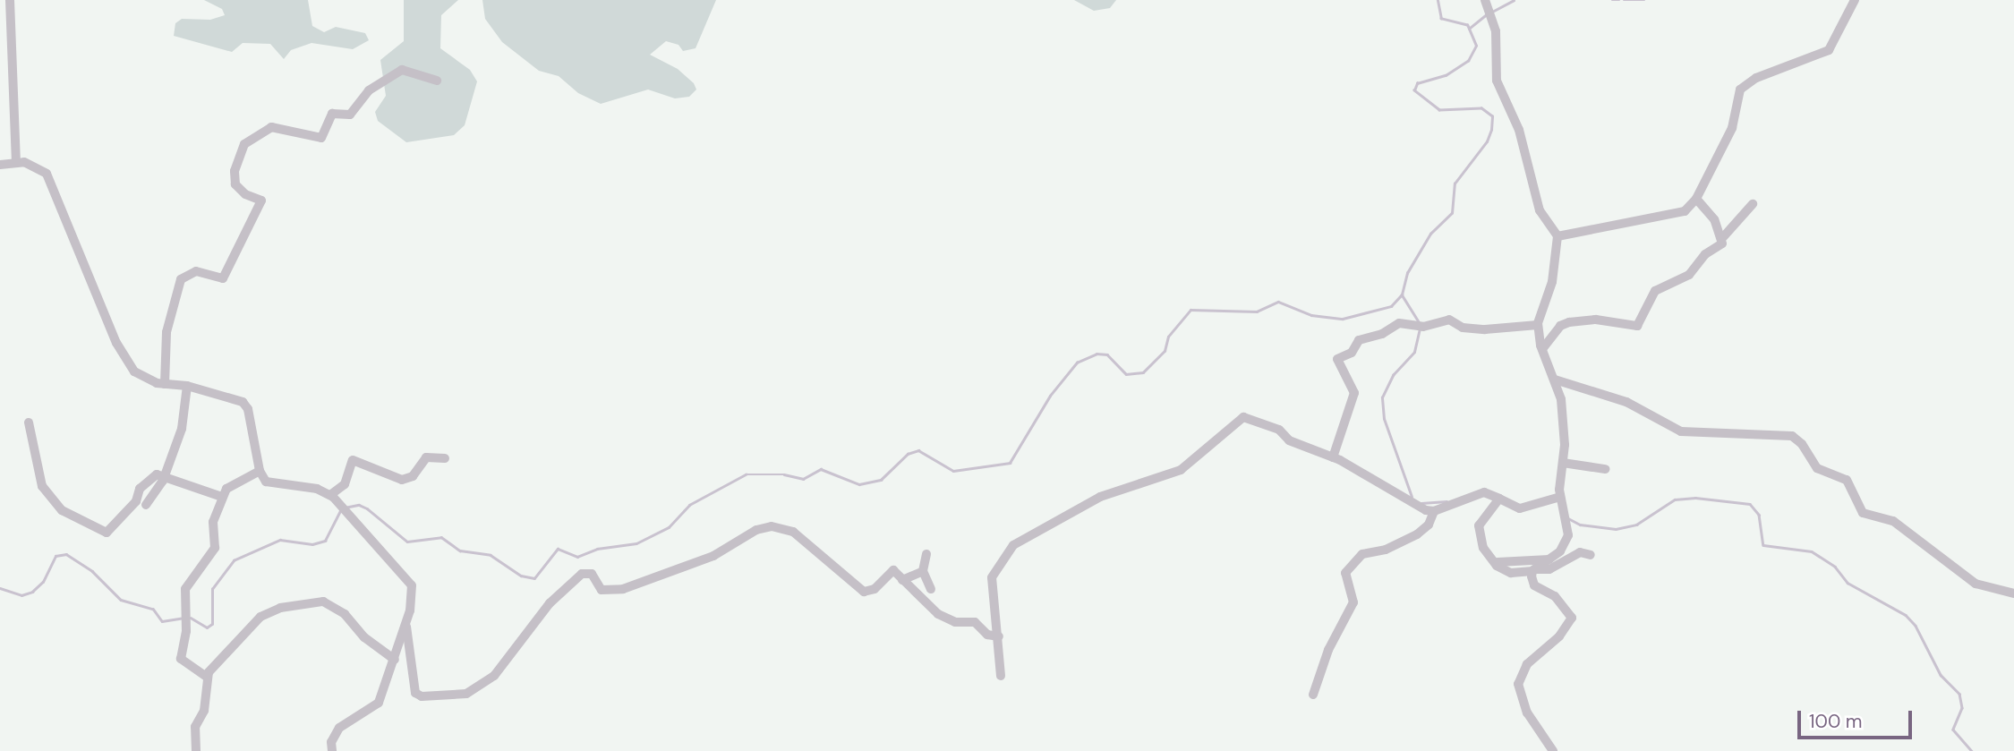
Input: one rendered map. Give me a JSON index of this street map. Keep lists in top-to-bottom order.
{
  "scale_bar": "100 m"
}
